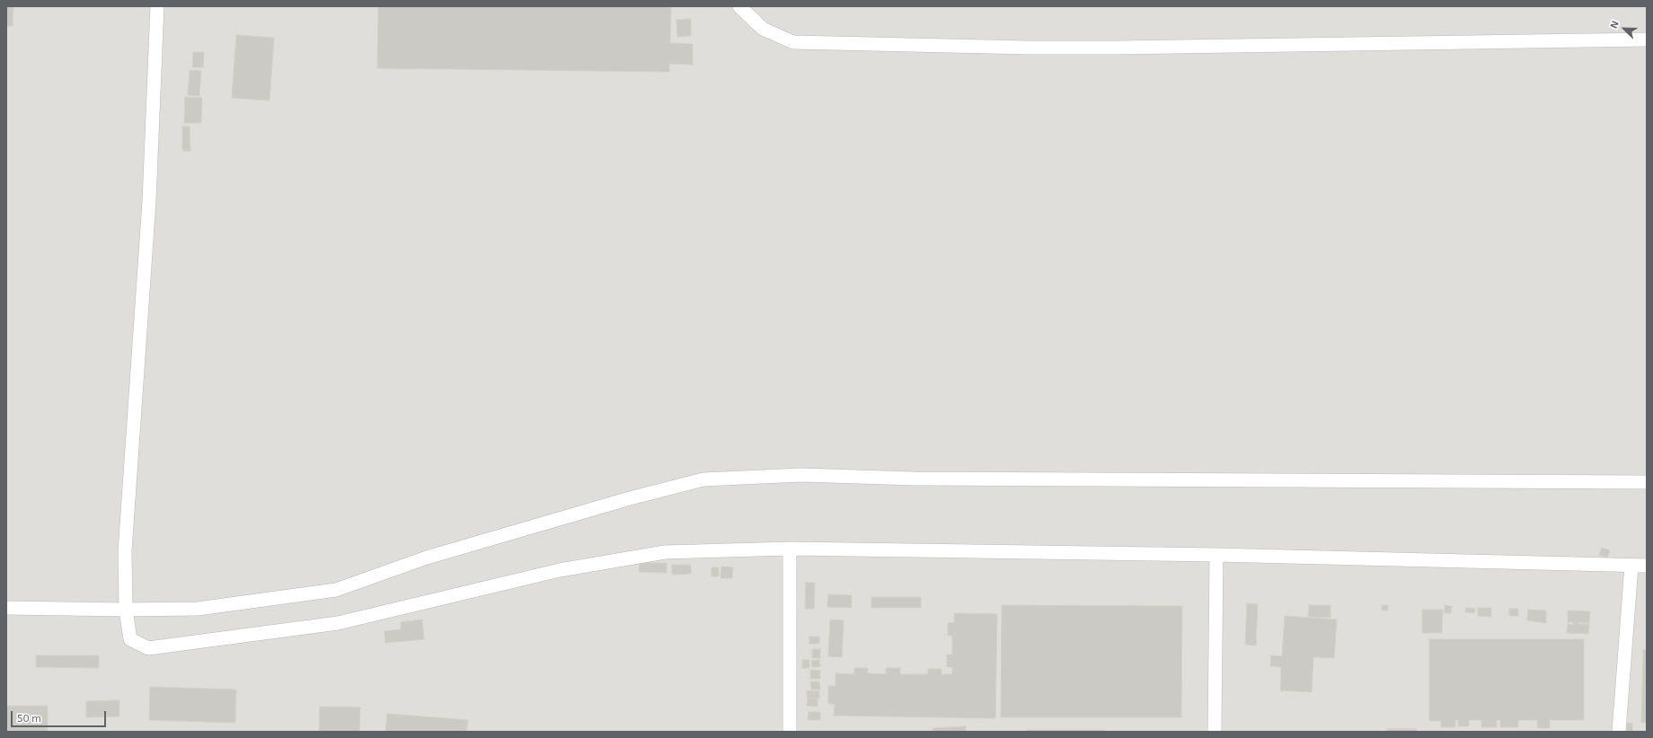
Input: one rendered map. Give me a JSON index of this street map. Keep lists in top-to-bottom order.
{
  "scale_bar": "50 m",
  "north": "top left"
}
